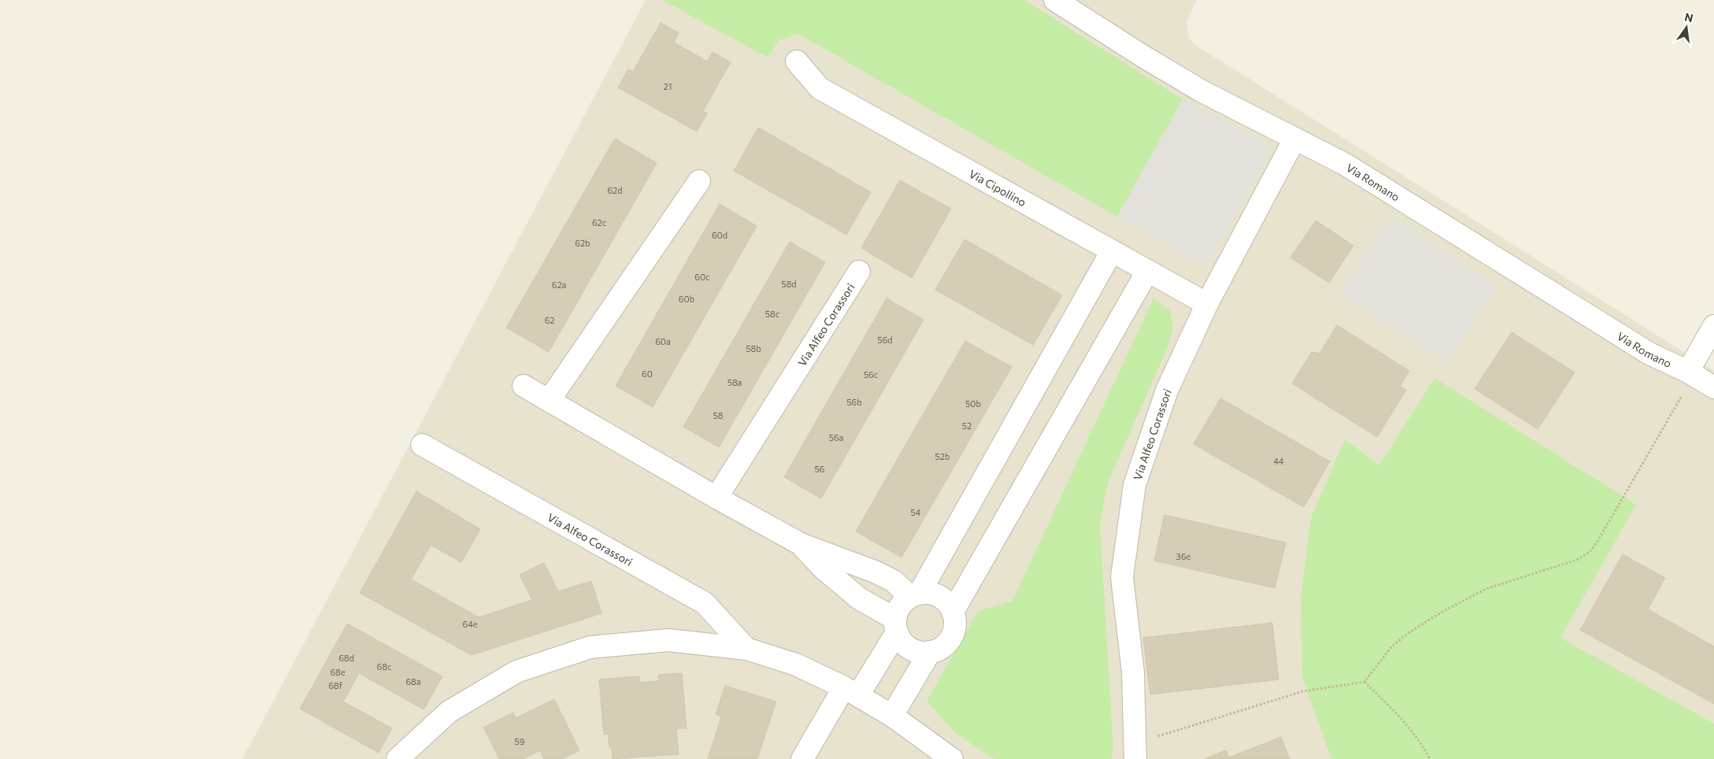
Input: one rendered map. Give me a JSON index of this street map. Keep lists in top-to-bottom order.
{
  "streets": {
    "street": ["Via Romano", "Via Cipollino", "Via Alfeo Corassori"]
  },
  "crossings": [
    ["Via Romano", "Via Alfeo Corassori"],
    ["Via Cipollino", "Via Alfeo Corassori"]
  ],
  "house_numbers": [
    "21",
    "62d",
    "62c",
    "60d",
    "62b",
    "60c",
    "58d",
    "62a",
    "60b",
    "58c",
    "62",
    "56d",
    "60a",
    "58b",
    "60",
    "56c",
    "58a",
    "56b",
    "50b",
    "58",
    "52",
    "56a",
    "52b",
    "44",
    "56",
    "54",
    "36e",
    "64e",
    "68d",
    "68c",
    "68e",
    "68a",
    "68f",
    "59"
  ],
  "north": "top"
}
